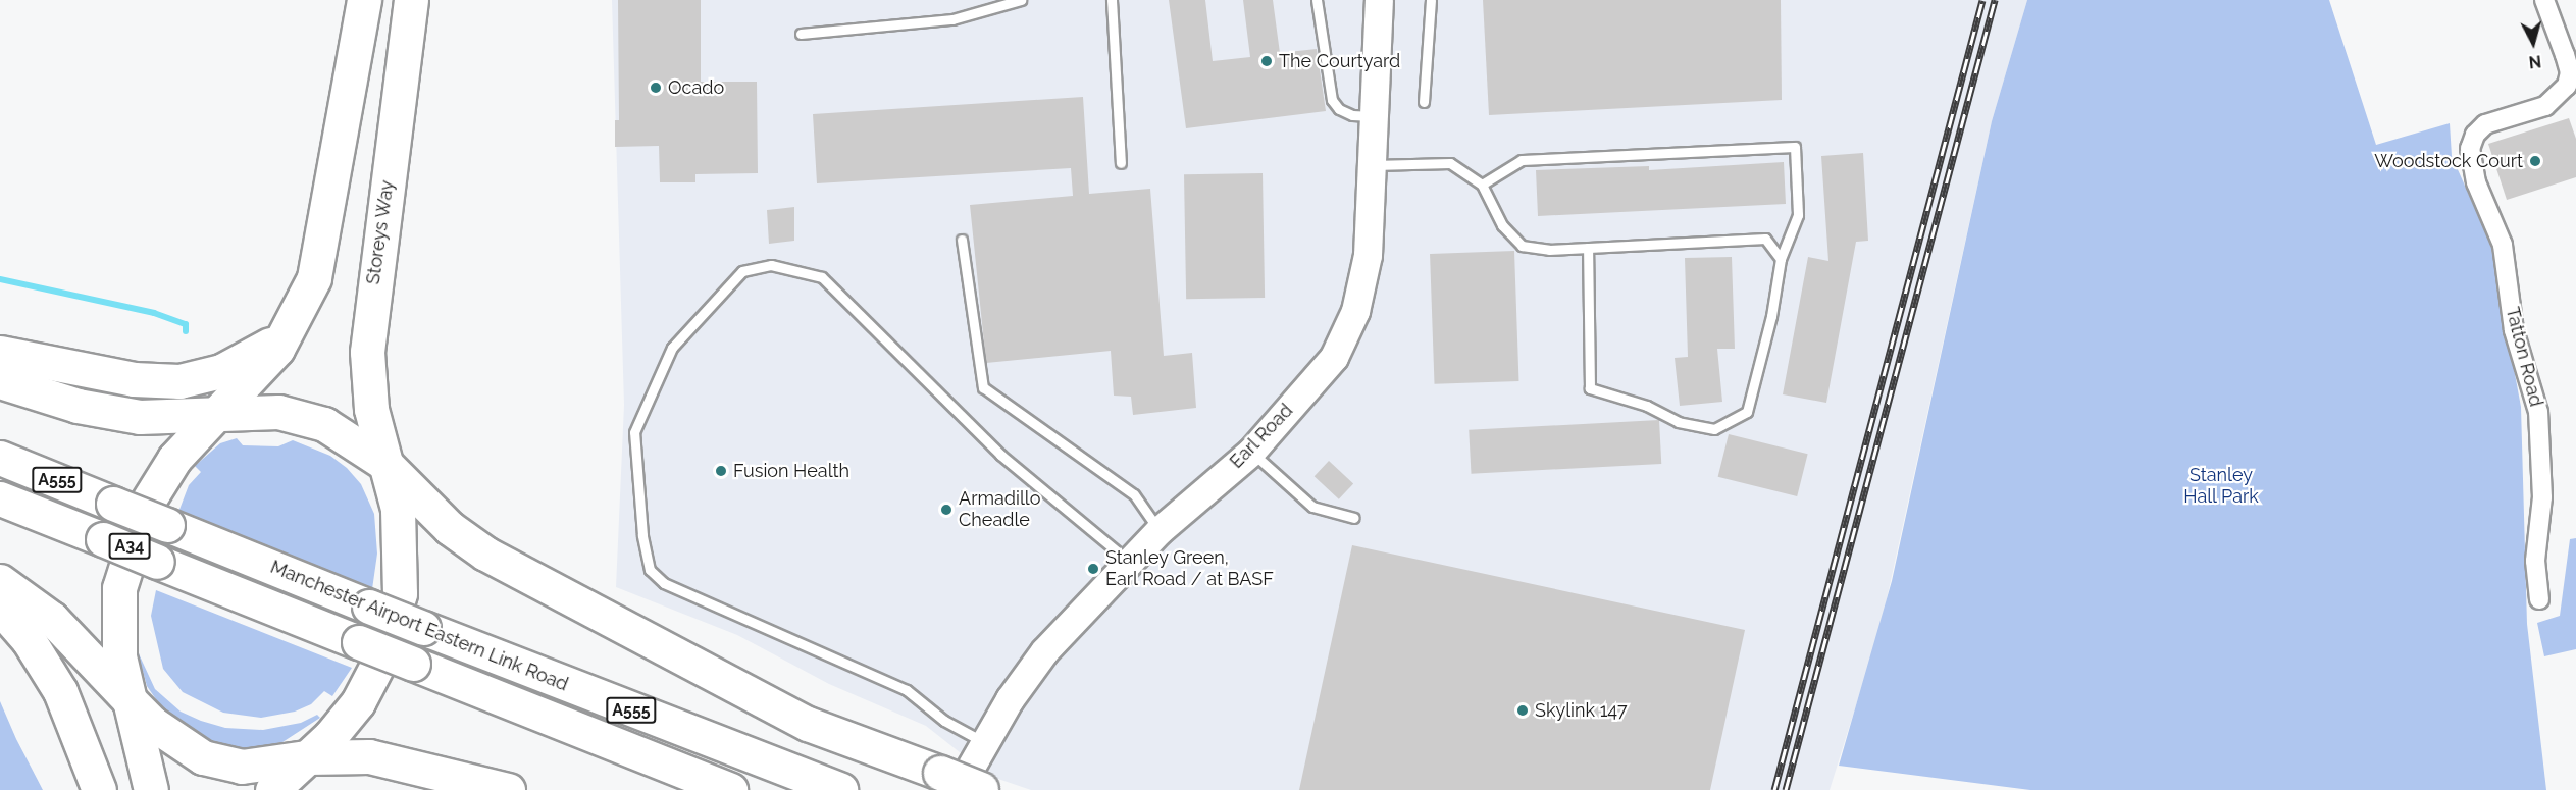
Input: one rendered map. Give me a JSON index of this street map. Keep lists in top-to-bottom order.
{
  "streets": {
    "highway": [
      "Storeys Way",
      "A555",
      "A34",
      "Manchester Airport Eastern Link Road"
    ],
    "street": ["Tatton Road", "Earl Road"]
  },
  "parks": ["Stanley Hall Park"],
  "places": [
    "The Courtyard",
    "Ocado",
    "Woodstock Court",
    "Fusion Health",
    "Armadillo Cheadle",
    "Stanley Green, Earl Road / at BASF",
    "Skylink 147"
  ],
  "north": "bottom"
}
